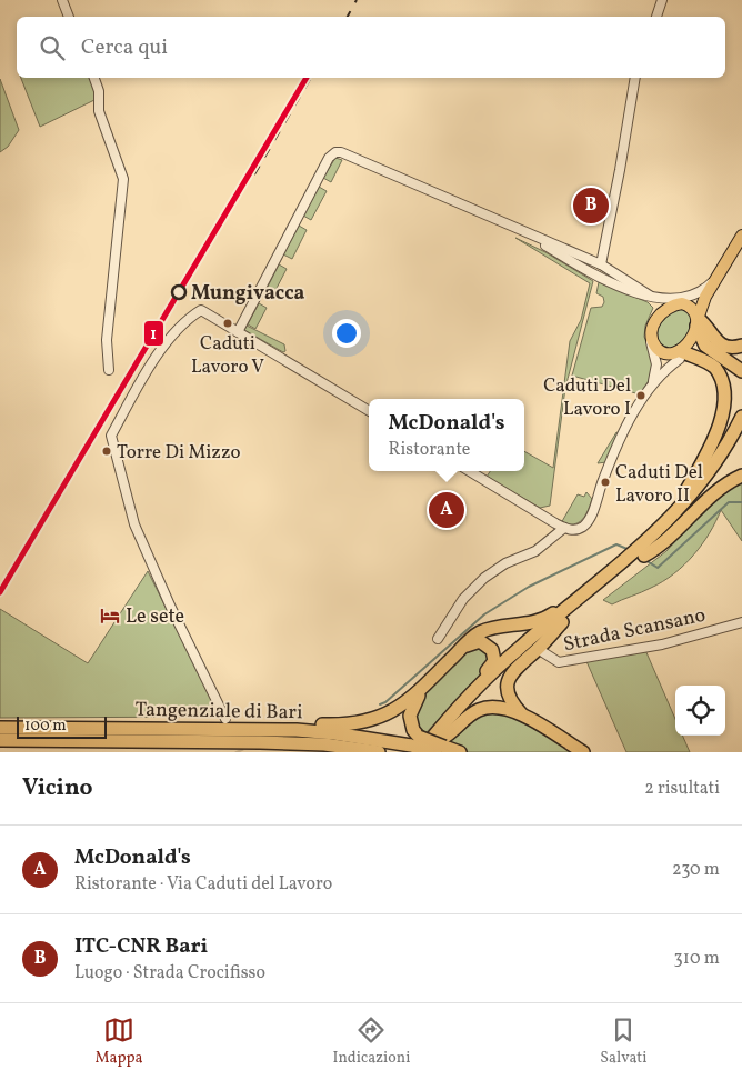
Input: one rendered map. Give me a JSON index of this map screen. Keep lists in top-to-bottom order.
{
  "streets": {
    "highway": ["Tangenziale di Bari"],
    "street": ["Strada Scansano"]
  },
  "places": {
    "other": [
      "Mungivacca",
      "Caduti Lavoro V",
      "Caduti Del Lavoro I",
      "Torre Di Mizzo",
      "Caduti Del Lavoro II"
    ],
    "hotel": ["Le sete"]
  },
  "lines": ["transit line 1"],
  "scale_bar": "100 m",
  "page": {
    "search": "Cerca qui",
    "pins": ["B", "A"],
    "popup": ["McDonald's", "Ristorante"],
    "scale": "100 m",
    "heading": ["Vicino", "2 risultati"],
    "list": [
      {
        "mark": "A",
        "name": "McDonald's",
        "note": "Ristorante · Via Caduti del Lavoro",
        "value": "230 m"
      },
      {
        "mark": "B",
        "name": "ITC-CNR Bari",
        "note": "Luogo · Strada Crocifisso",
        "value": "310 m"
      }
    ],
    "nav": ["Mappa", "Indicazioni", "Salvati"]
  }
}
